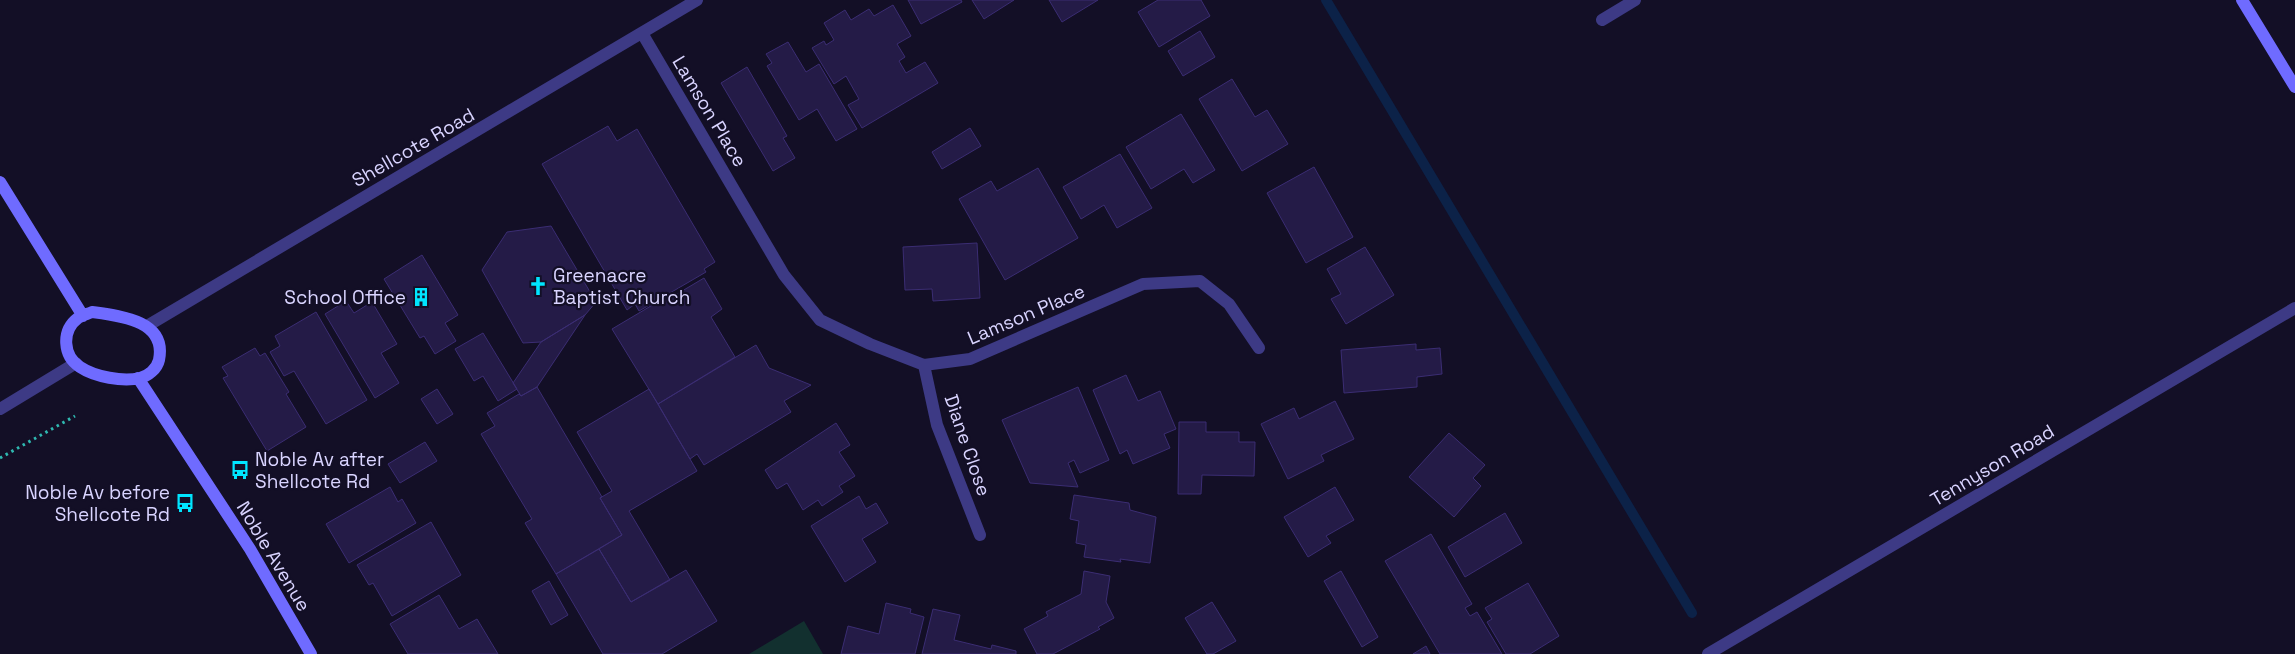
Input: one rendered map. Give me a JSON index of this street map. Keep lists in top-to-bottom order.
{
  "streets": {
    "street": [
      "Lamson Place",
      "Shellcote Road",
      "Diane Close",
      "Tennyson Road",
      "Noble Avenue"
    ]
  },
  "crossings": [
    ["Lamson Place", "Shellcote Road"],
    ["Lamson Place", "Diane Close"],
    ["Shellcote Road", "Noble Avenue"]
  ],
  "places": {
    "church": ["Greenacre Baptist Church"],
    "building": ["School Office"],
    "bus stop": ["Noble Av after Shellcote Rd", "Noble Av before Shellcote Rd"]
  }
}
